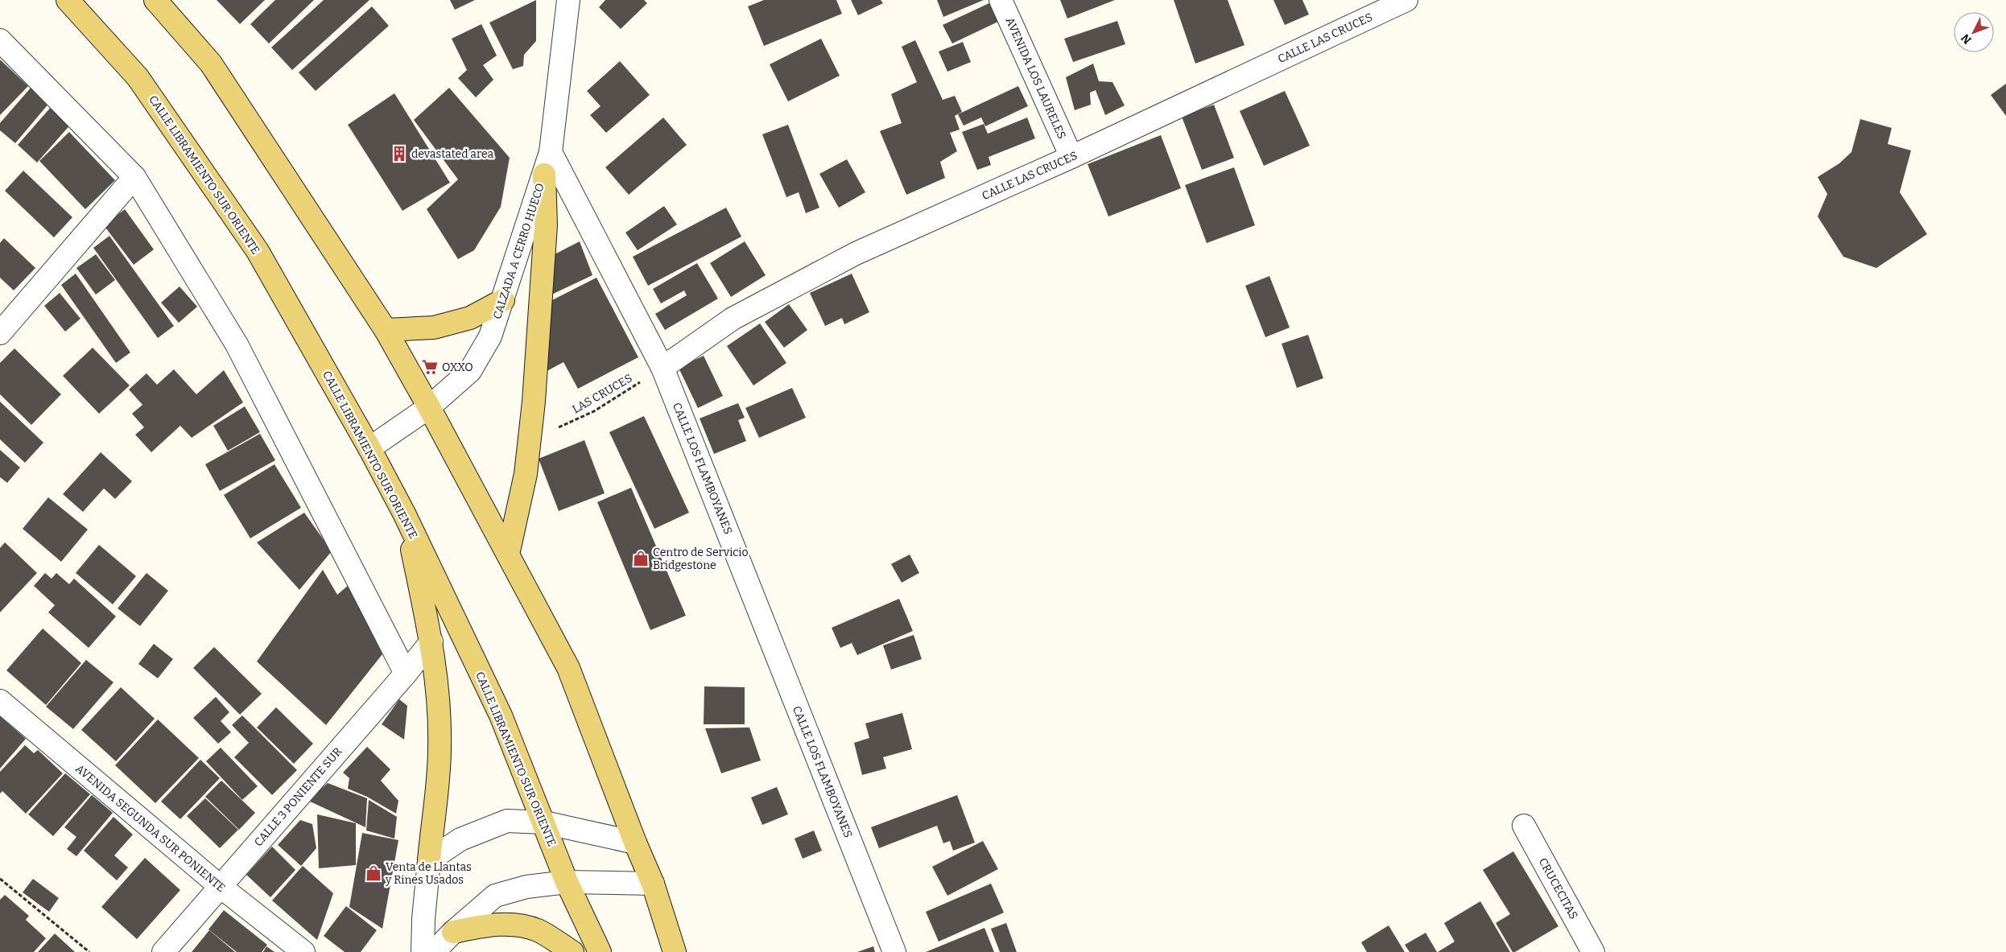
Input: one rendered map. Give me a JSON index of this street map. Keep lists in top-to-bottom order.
{
  "streets": {
    "main road": ["CALLE LIBRAMIENTO SUR ORIENTE"],
    "street": [
      "CALLE LAS CRUCES",
      "AVENIDA LOS LAURELES",
      "CALZADA A CERRO HUECO",
      "CALLE LOS FLAMBOYANES",
      "CALLE 3 PONIENTE SUR",
      "AVENIDA SEGUNDA SUR PONIENTE",
      "CRUCECITAS"
    ],
    "path": ["LAS CRUCES"]
  },
  "crossings": [
    ["CALLE LAS CRUCES", "AVENIDA LOS LAURELES"],
    ["CALLE LAS CRUCES", "LAS CRUCES"],
    ["CALLE LAS CRUCES", "CALLE LOS FLAMBOYANES"],
    ["CALLE LIBRAMIENTO SUR ORIENTE", "CALZADA A CERRO HUECO"],
    ["CALZADA A CERRO HUECO", "CALLE LOS FLAMBOYANES"],
    ["LAS CRUCES", "CALLE LOS FLAMBOYANES"],
    ["CALLE 3 PONIENTE SUR", "AVENIDA SEGUNDA SUR PONIENTE"]
  ],
  "places": {
    "building": ["devastated area"],
    "supermarket": ["OXXO"],
    "shop": ["Centro de Servicio Bridgestone", "Venta de Llantas y Rines Usados"]
  },
  "north": "bottom left"
}
